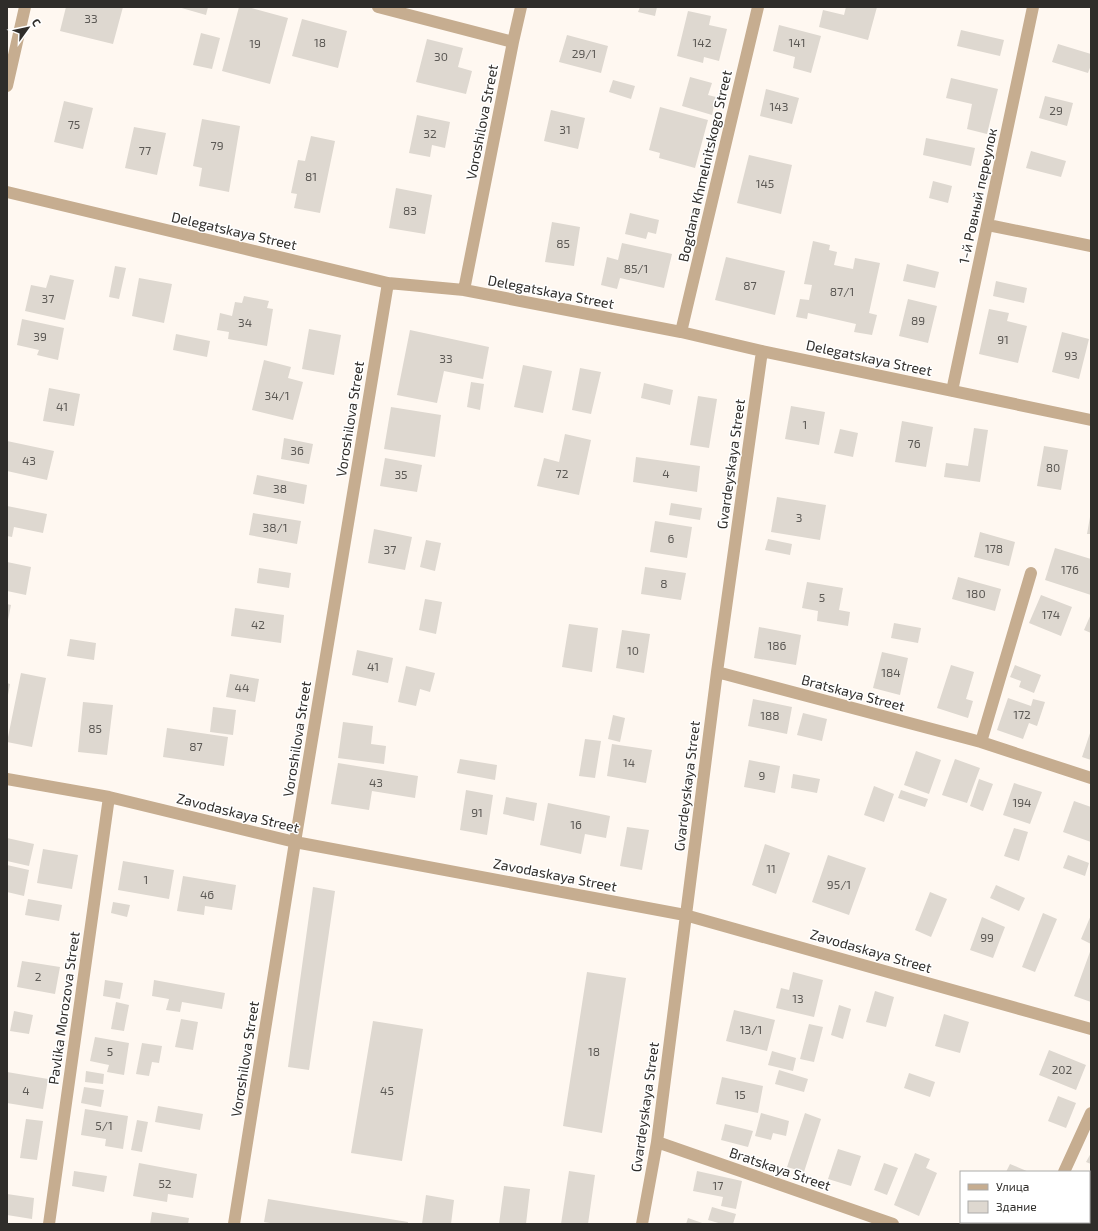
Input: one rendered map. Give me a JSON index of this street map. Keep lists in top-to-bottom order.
{
  "streets": {
    "street": [
      "Voroshilova Street",
      "Bogdana Khmelnitskogo Street",
      "1-й Ровный переулок",
      "Delegatskaya Street",
      "Gvardeyskaya Street",
      "Bratskaya Street",
      "Zavodaskaya Street",
      "Pavlika Morozova Street"
    ]
  },
  "crossings": [
    ["Voroshilova Street", "Delegatskaya Street"],
    ["Voroshilova Street", "Zavodaskaya Street"],
    ["Bogdana Khmelnitskogo Street", "Delegatskaya Street"],
    ["1-й Ровный переулок", "Delegatskaya Street"],
    ["Delegatskaya Street", "Gvardeyskaya Street"],
    ["Gvardeyskaya Street", "Bratskaya Street"],
    ["Gvardeyskaya Street", "Zavodaskaya Street"],
    ["Zavodaskaya Street", "Pavlika Morozova Street"]
  ],
  "house_numbers": [
    "33",
    "18",
    "142",
    "141",
    "19",
    "29/1",
    "30",
    "143",
    "29",
    "75",
    "31",
    "32",
    "79",
    "77",
    "81",
    "145",
    "83",
    "85",
    "85/1",
    "87",
    "87/1",
    "37",
    "89",
    "34",
    "39",
    "91",
    "93",
    "33",
    "34/1",
    "41",
    "1",
    "76",
    "36",
    "43",
    "80",
    "72",
    "4",
    "35",
    "38",
    "3",
    "38/1",
    "6",
    "178",
    "37",
    "176",
    "8",
    "180",
    "5",
    "174",
    "42",
    "186",
    "10",
    "41",
    "184",
    "44",
    "172",
    "188",
    "85",
    "87",
    "14",
    "9",
    "43",
    "194",
    "91",
    "16",
    "11",
    "1",
    "95/1",
    "46",
    "99",
    "2",
    "13",
    "13/1",
    "5",
    "18",
    "202",
    "4",
    "45",
    "15",
    "5/1",
    "52",
    "17"
  ],
  "legend": ["Улица", "Здание"],
  "north": "top right"
}
